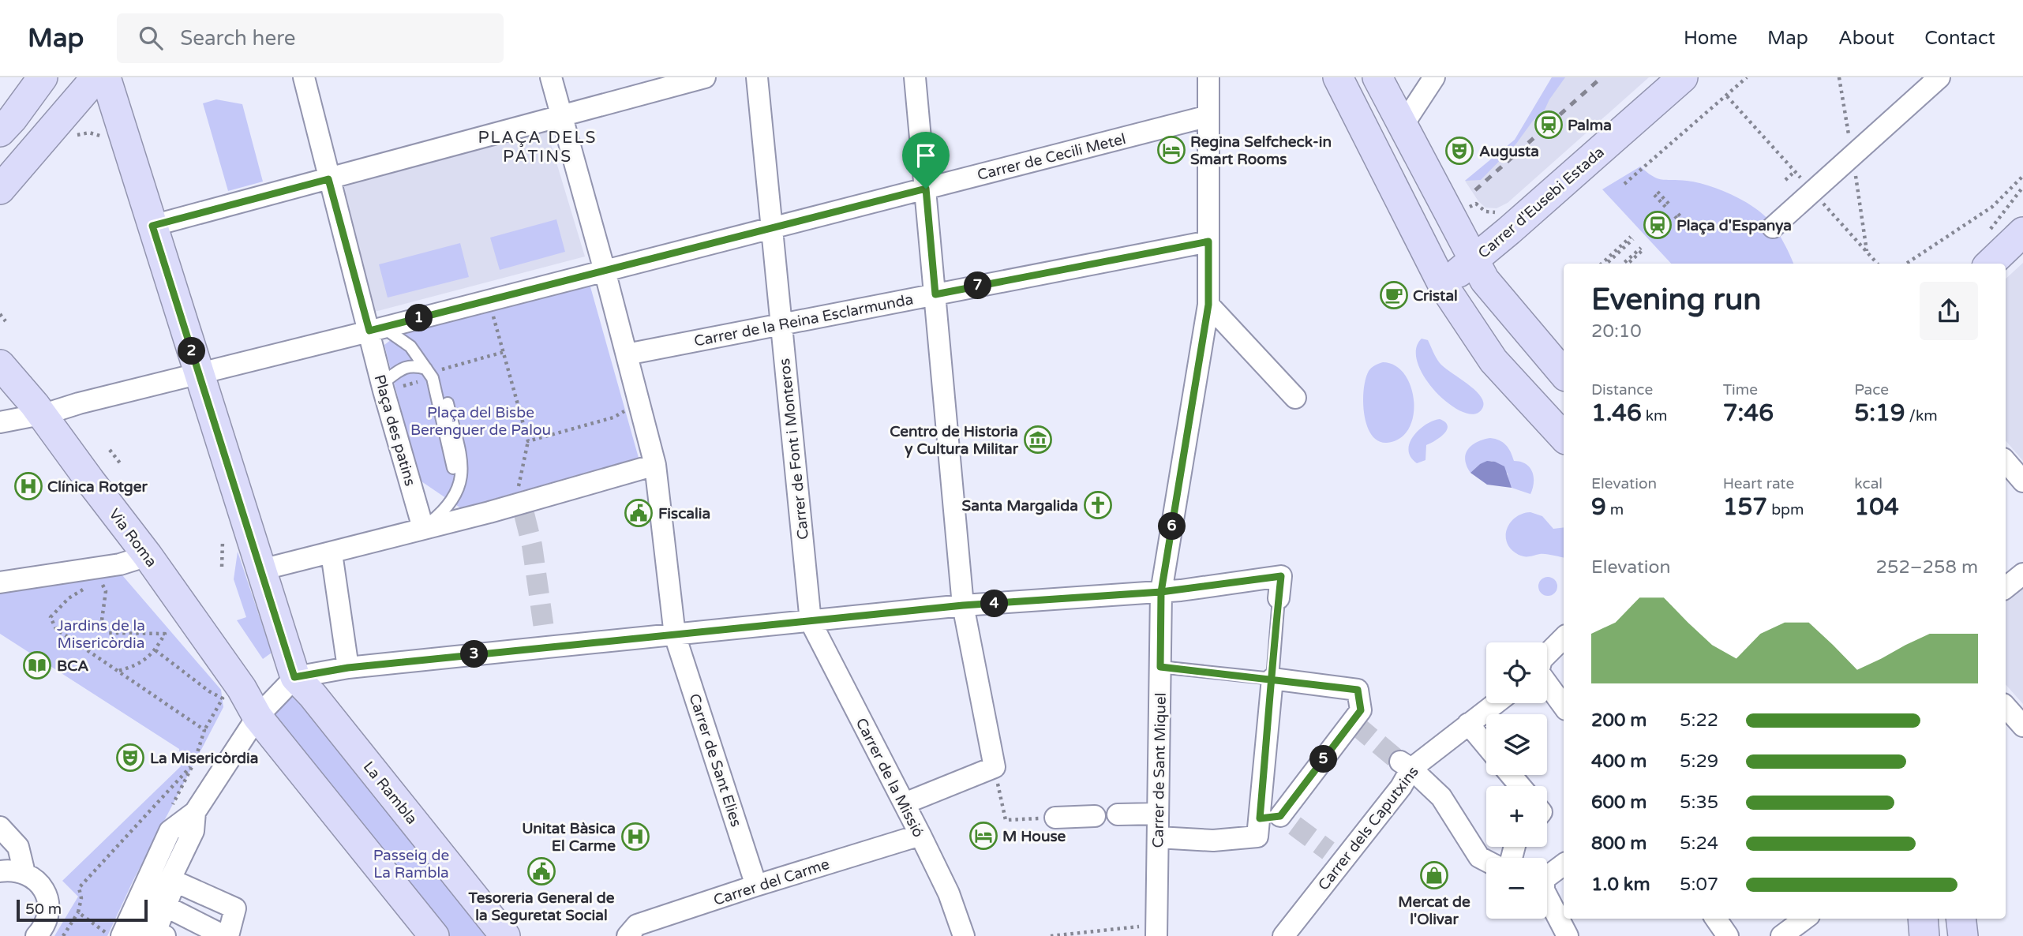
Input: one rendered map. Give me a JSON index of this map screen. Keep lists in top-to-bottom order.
{
  "streets": {
    "street": [
      "Carrer de Cecili Metel",
      "Carrer d'Eusebi Estada",
      "Carrer de la Reina Esclarmunda",
      "Plaça des patins",
      "Carrer de Font i Monteros",
      "Via Roma",
      "Carrer de Sant Elies",
      "Carrer de Sant Miquel",
      "Carrer de la Missió",
      "La Rambla",
      "Carrer dels Caputxins",
      "Carrer del Carme"
    ]
  },
  "crossings": [
    ["Carrer de Cecili Metel", "Carrer de Font i Monteros"],
    ["Carrer de Cecili Metel", "Carrer de Sant Miquel"],
    ["Carrer de la Reina Esclarmunda", "Carrer de Font i Monteros"],
    ["Carrer de la Reina Esclarmunda", "Carrer de Sant Miquel"],
    ["Carrer de Font i Monteros", "Carrer de la Missió"],
    ["Carrer de Sant Elies", "Carrer del Carme"],
    ["Carrer de la Missió", "Carrer del Carme"]
  ],
  "districts": ["PLAÇA DELS PATINS"],
  "parks": ["Plaça del Bisbe Berenguer de Palou", "Jardins de la Misericòrdia", "Passeig de La Rambla"],
  "places": {
    "station": ["Palma", "Plaça d'Espanya"],
    "hotel": ["Regina Selfcheck-in Smart Rooms", "M House"],
    "theatre": ["Augusta", "La Misericòrdia"],
    "cafe": ["Cristal"],
    "museum": ["Centro de Historia y Cultura Militar"],
    "hospital": ["Clínica Rotger", "Unitat Bàsica El Carme"],
    "church": ["Santa Margalida"],
    "public building": ["Fiscalia", "Tesoreria General de la Seguretat Social"],
    "library": ["BCA"],
    "shop": ["Mercat de l'Olivar"]
  },
  "scale_bar": "50 m",
  "page": {
    "header": "Map",
    "search": "Search here",
    "nav": [
      "Home",
      "Map",
      "About",
      "Contact"
    ],
    "heading": ["Evening run", "20:10"],
    "pins": [
      "7",
      "1",
      "2",
      "6",
      "4",
      "3",
      "5"
    ],
    "stats": [
      ["Distance", "1.46 km"],
      ["Time", "7:46"],
      ["Pace", "5:19 /km"],
      ["Elevation", "9 m"],
      ["Heart rate", "157 bpm"],
      ["kcal", "104"]
    ],
    "chart": ["Elevation", "252–258 m"],
    "map_buttons": ["+", "−"],
    "list": [
      {
        "name": "200 m",
        "note": "5:22"
      },
      {
        "name": "400 m",
        "note": "5:29"
      },
      {
        "name": "600 m",
        "note": "5:35"
      },
      {
        "name": "800 m",
        "note": "5:24"
      },
      {
        "name": "1.0 km",
        "note": "5:07"
      }
    ],
    "scale": "50 m"
  }
}
